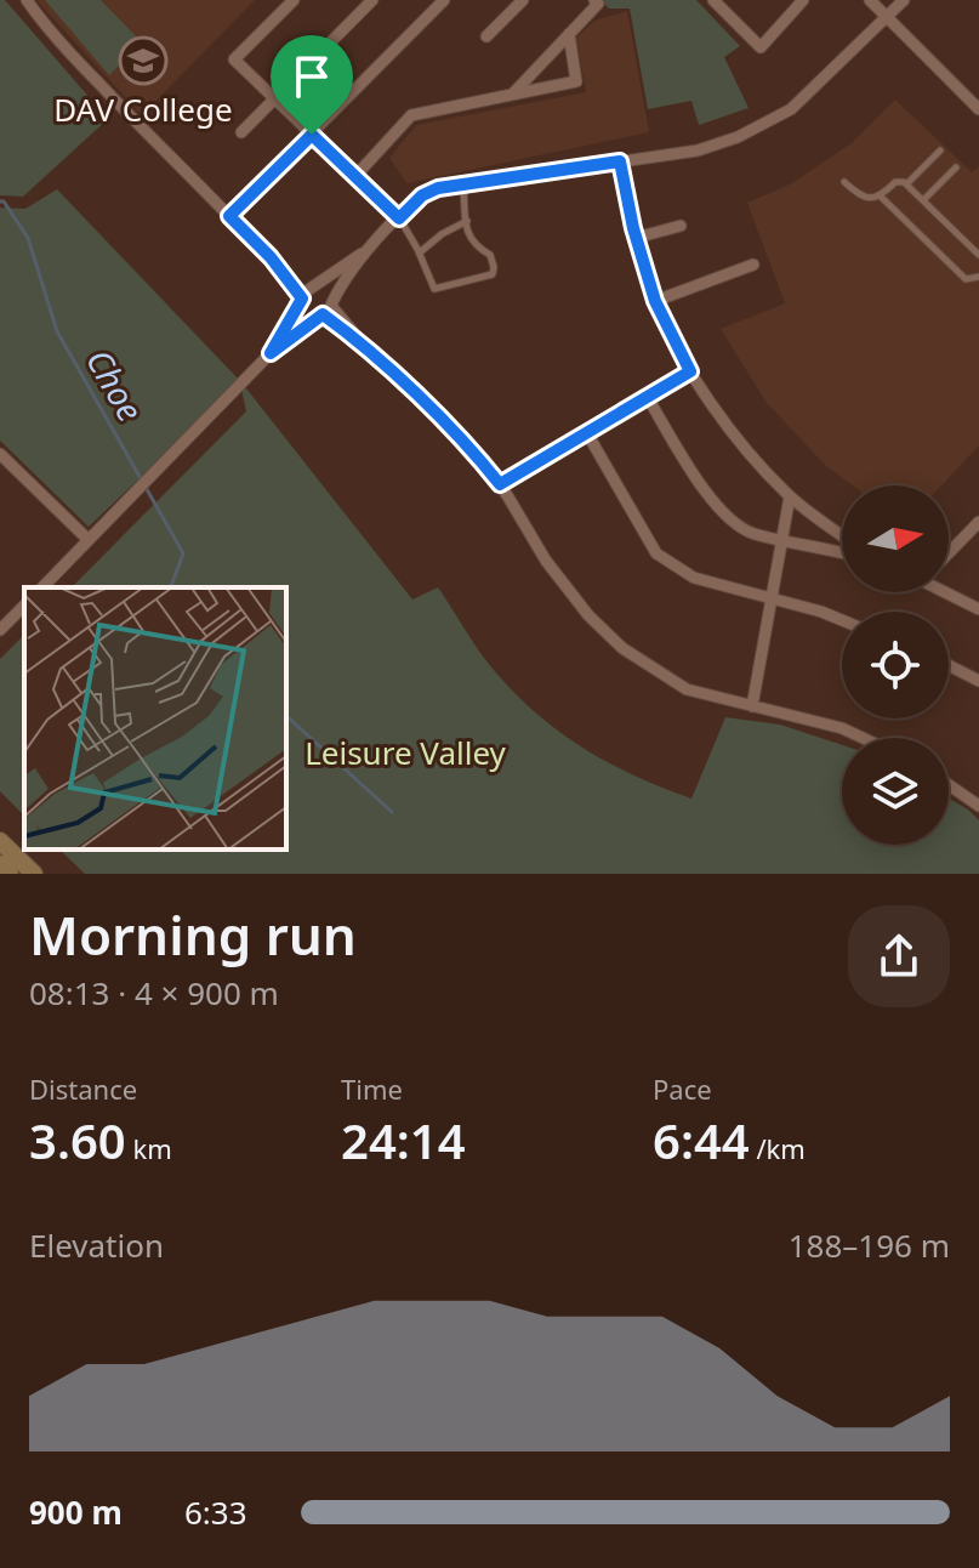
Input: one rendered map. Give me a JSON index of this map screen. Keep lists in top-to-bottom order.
{
  "water": ["Choe"],
  "parks": ["Leisure Valley"],
  "places": {
    "school or university": ["DAV College"]
  },
  "north": "right",
  "page": {
    "heading": ["Morning run", "08:13 · 4 × 900 m"],
    "stats": [
      ["Distance", "3.60 km"],
      ["Time", "24:14"],
      ["Pace", "6:44 /km"]
    ],
    "chart": ["Elevation", "188–196 m"],
    "list": [
      {
        "name": "900 m",
        "note": "6:33"
      }
    ]
  }
}
